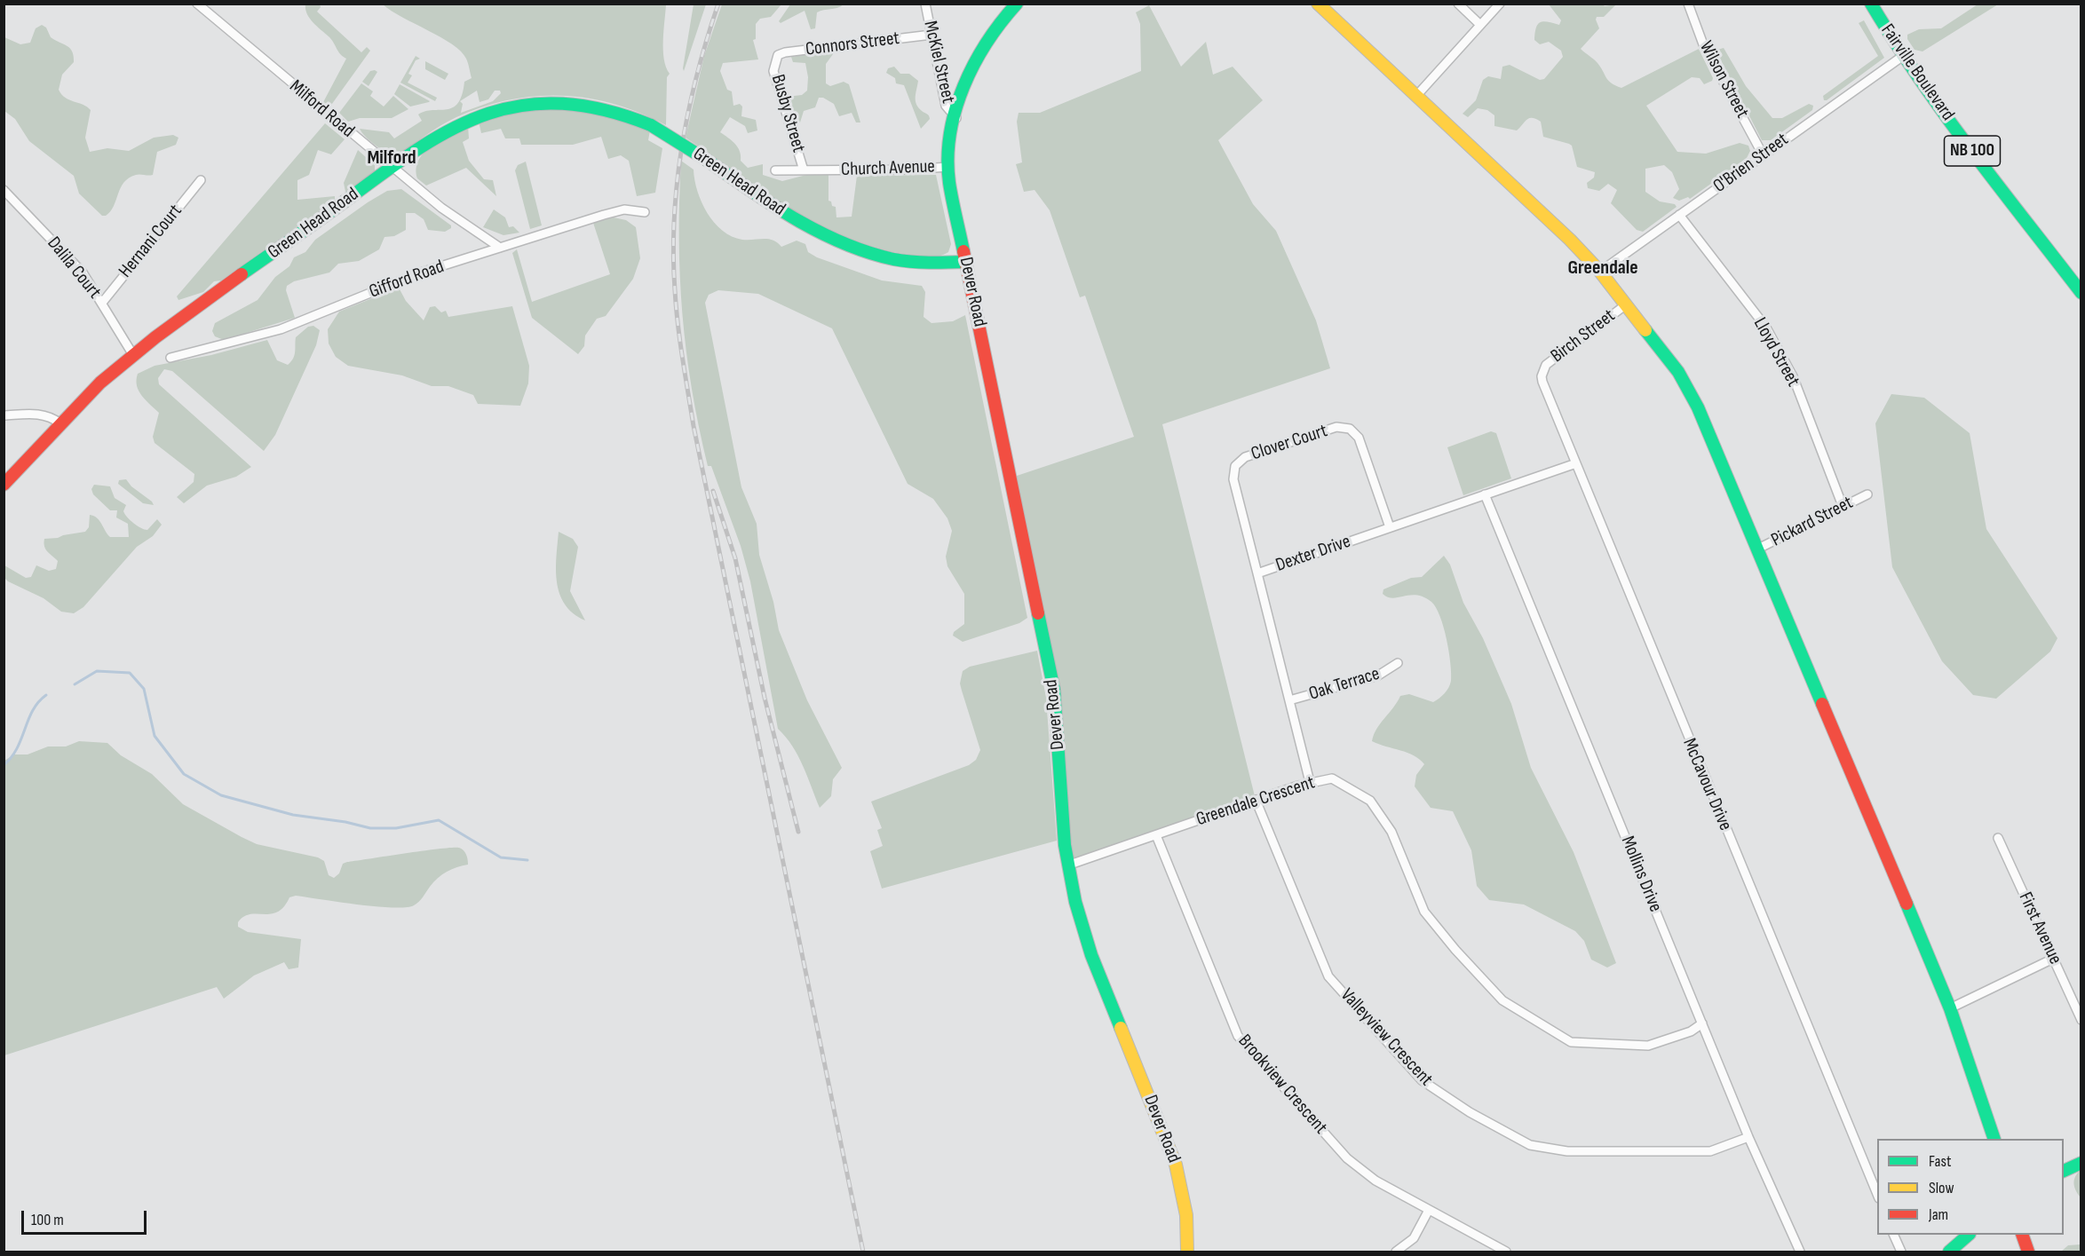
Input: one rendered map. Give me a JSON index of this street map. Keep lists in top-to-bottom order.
{
  "streets": {
    "main road": [
      "Fairville Boulevard",
      "NB 100",
      "Church Avenue",
      "Green Head Road",
      "Dever Road"
    ],
    "street": [
      "Connors Street",
      "McKiel Street",
      "Wilson Street",
      "Milford Road",
      "Busby Street",
      "O'Brien Street",
      "Hernani Court",
      "Dalila Court",
      "Gifford Road",
      "Birch Street",
      "Lloyd Street",
      "Clover Court",
      "Pickard Street",
      "Dexter Drive",
      "Oak Terrace",
      "McCavour Drive",
      "Greendale Crescent",
      "Mollins Drive",
      "First Avenue",
      "Valleyview Crescent",
      "Brookview Crescent"
    ]
  },
  "crossings": [
    ["Connors Street", "McKiel Street"],
    ["Connors Street", "Busby Street"],
    ["McKiel Street", "Church Avenue"],
    ["Fairville Boulevard", "O'Brien Street"],
    ["Wilson Street", "O'Brien Street"],
    ["Milford Road", "Green Head Road"],
    ["Milford Road", "Gifford Road"],
    ["Busby Street", "Church Avenue"],
    ["O'Brien Street", "Lloyd Street"],
    ["Church Avenue", "Dever Road"],
    ["Green Head Road", "Dalila Court"],
    ["Green Head Road", "Dever Road"],
    ["Hernani Court", "Dalila Court"],
    ["Dever Road", "Greendale Crescent"],
    ["Birch Street", "McCavour Drive"],
    ["Lloyd Street", "Pickard Street"],
    ["Clover Court", "Dexter Drive"],
    ["Dexter Drive", "Oak Terrace"],
    ["Dexter Drive", "McCavour Drive"],
    ["Dexter Drive", "Greendale Crescent"],
    ["Dexter Drive", "Mollins Drive"],
    ["Greendale Crescent", "Mollins Drive"],
    ["Greendale Crescent", "Valleyview Crescent"],
    ["Greendale Crescent", "Brookview Crescent"],
    ["Mollins Drive", "Valleyview Crescent"]
  ],
  "districts": ["Milford", "Greendale"],
  "legend": ["Fast", "Slow", "Jam"],
  "scale_bar": "100 m"
}
